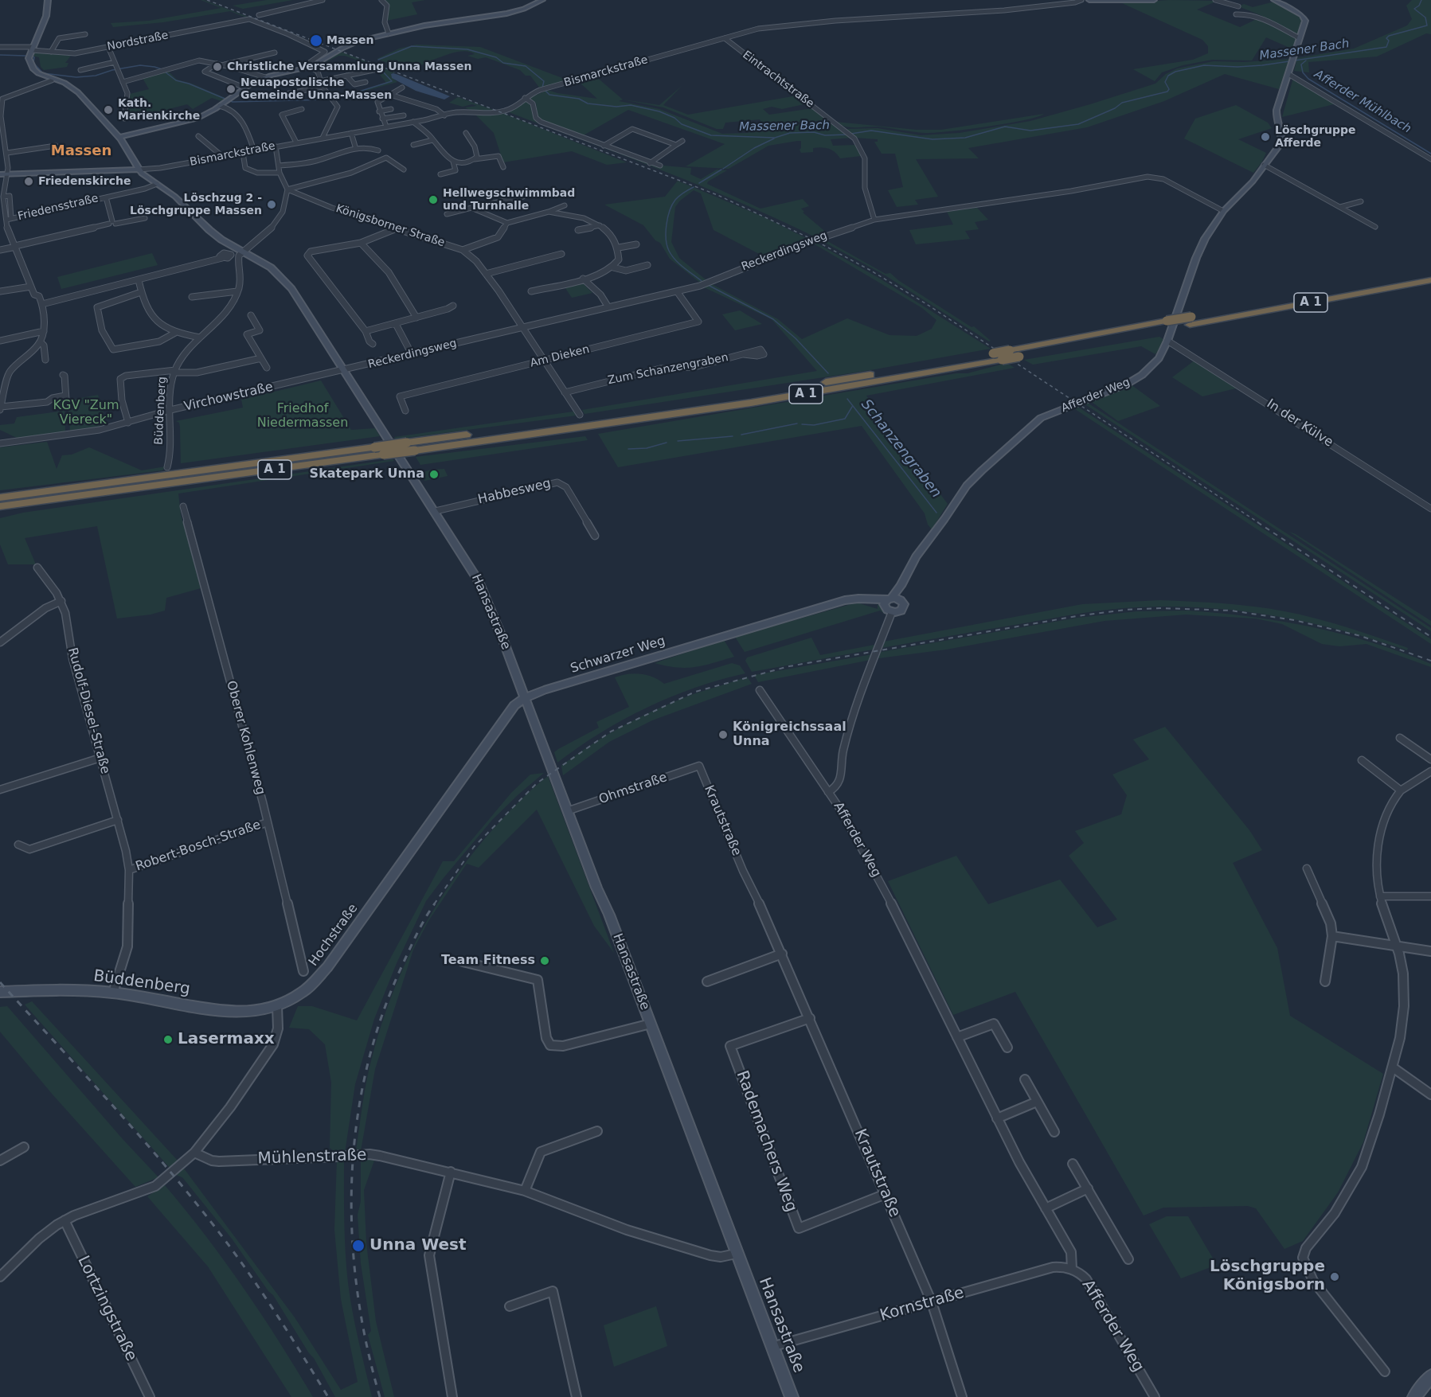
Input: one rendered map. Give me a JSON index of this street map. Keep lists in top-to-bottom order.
{
  "streets": {
    "highway": ["A 1"],
    "main road": [
      "Afferder Weg",
      "Büddenberg",
      "Hansastraße",
      "Schwarzer Weg",
      "Hochstraße"
    ],
    "street": [
      "Nordstraße",
      "Bismarckstraße",
      "Eintrachtstraße",
      "Friedensstraße",
      "Königsborner Straße",
      "Reckerdingsweg",
      "Am Dieken",
      "Zum Schanzengraben",
      "Virchowstraße",
      "In der Külve",
      "Habbesweg",
      "Rudolf-Diesel-Straße",
      "Oberer Kohlenweg",
      "Ohmstraße",
      "Krautstraße",
      "Robert-Bosch-Straße",
      "Rademachers Weg",
      "Mühlenstraße",
      "Kornstraße",
      "Lortzingstraße"
    ]
  },
  "crossings": [
    ["Bismarckstraße", "Eintrachtstraße"],
    ["Bismarckstraße", "Hansastraße"],
    ["Eintrachtstraße", "Reckerdingsweg"],
    ["Friedensstraße", "Hansastraße"],
    ["Königsborner Straße", "Reckerdingsweg"],
    ["Königsborner Straße", "Am Dieken"],
    ["Königsborner Straße", "Zum Schanzengraben"],
    ["Reckerdingsweg", "Am Dieken"],
    ["Reckerdingsweg", "Afferder Weg"],
    ["Reckerdingsweg", "Virchowstraße"],
    ["Reckerdingsweg", "Hansastraße"],
    ["Afferder Weg", "In der Külve"],
    ["Afferder Weg", "Schwarzer Weg"],
    ["Afferder Weg", "Kornstraße"],
    ["Virchowstraße", "Büddenberg"],
    ["Virchowstraße", "Hansastraße"],
    ["Büddenberg", "Hansastraße"],
    ["Büddenberg", "Rudolf-Diesel-Straße"],
    ["Büddenberg", "Hochstraße"],
    ["Habbesweg", "Hansastraße"],
    ["Hansastraße", "Schwarzer Weg"],
    ["Hansastraße", "Ohmstraße"],
    ["Hansastraße", "Hochstraße"],
    ["Hansastraße", "Mühlenstraße"],
    ["Hansastraße", "Kornstraße"],
    ["Schwarzer Weg", "Hochstraße"],
    ["Rudolf-Diesel-Straße", "Robert-Bosch-Straße"],
    ["Oberer Kohlenweg", "Robert-Bosch-Straße"],
    ["Ohmstraße", "Krautstraße"],
    ["Krautstraße", "Rademachers Weg"],
    ["Krautstraße", "Kornstraße"]
  ],
  "districts": ["Massen"],
  "water": ["Massener Bach", "Afferder Mühlbach", "Schanzengraben"],
  "parks": ["KGV \"Zum Viereck\"", "Friedhof Niedermassen"],
  "places": [
    "Massen",
    "Christliche Versammlung Unna Massen",
    "Neuapostolische Gemeinde Unna-Massen",
    "Kath. Marienkirche",
    "Löschgruppe Afferde",
    "Friedenskirche",
    "Hellwegschwimmbad und Turnhalle",
    "Löschzug 2 - Löschgruppe Massen",
    "Skatepark Unna",
    "Königreichssaal Unna",
    "Team Fitness",
    "Lasermaxx",
    "Unna West",
    "Löschgruppe Königsborn"
  ]
}
